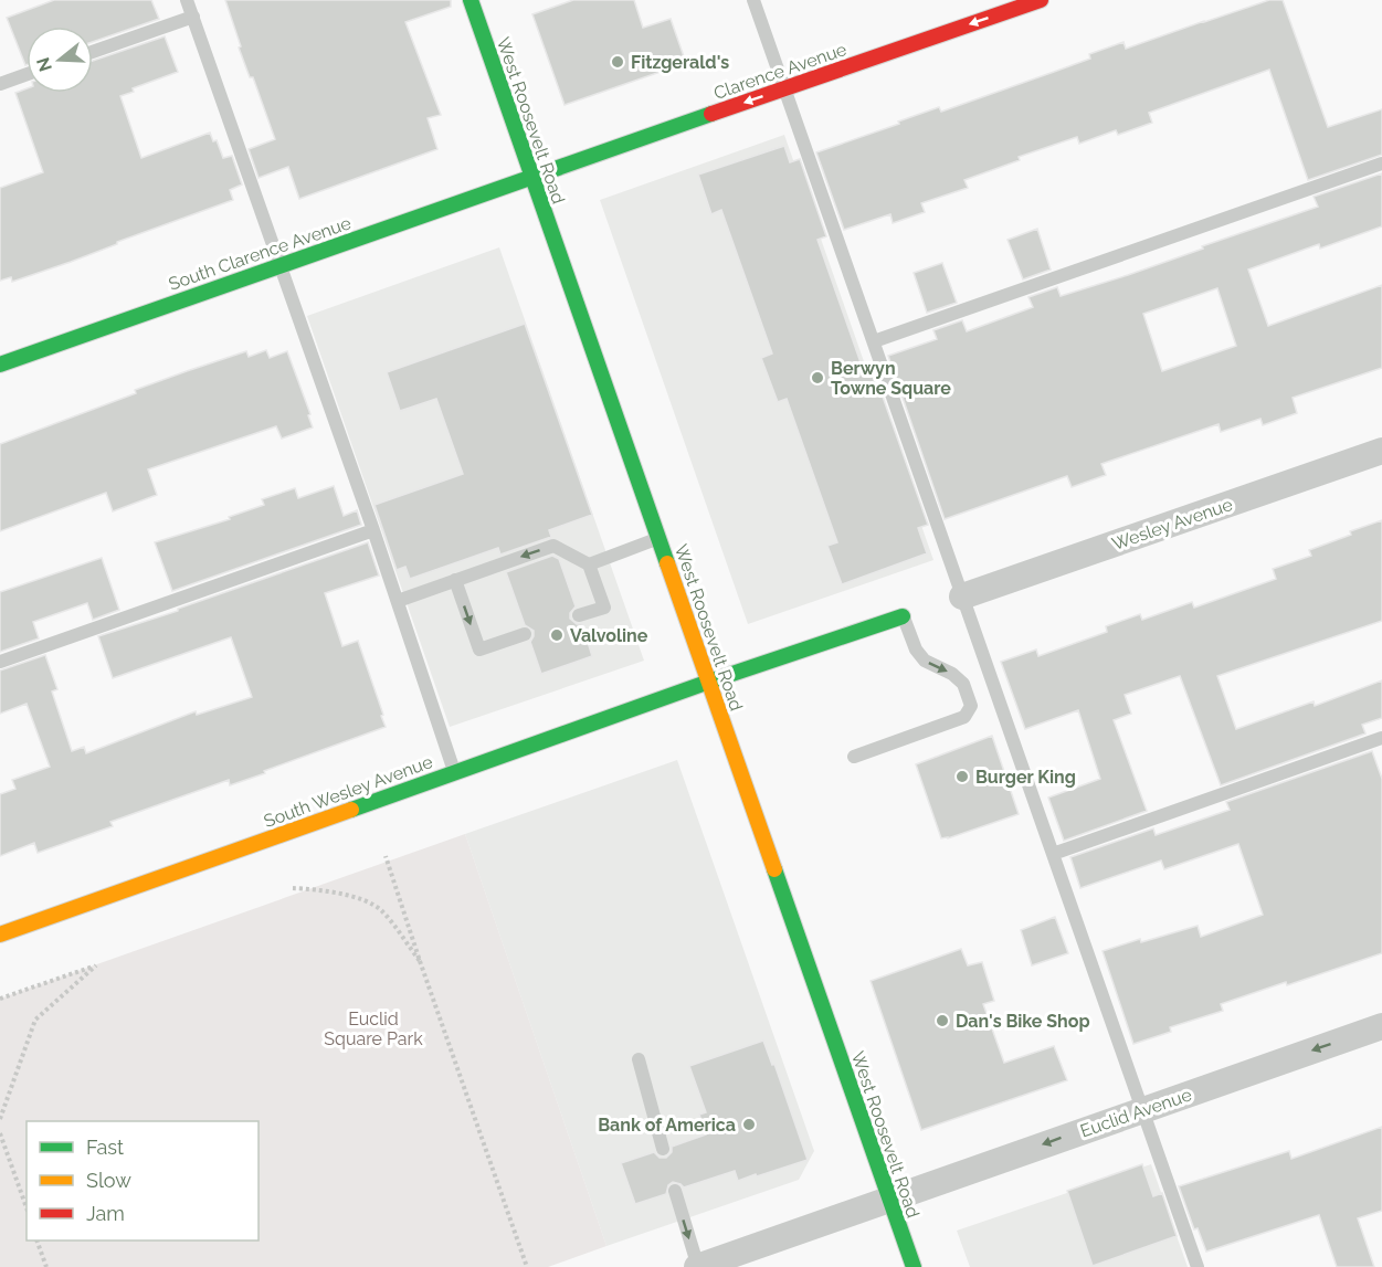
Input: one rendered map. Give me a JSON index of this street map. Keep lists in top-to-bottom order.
{
  "streets": {
    "street": [
      "Clarence Avenue",
      "West Roosevelt Road",
      "South Clarence Avenue",
      "Wesley Avenue",
      "South Wesley Avenue",
      "Euclid Avenue"
    ]
  },
  "crossings": [
    ["Clarence Avenue", "West Roosevelt Road"],
    ["Clarence Avenue", "South Clarence Avenue"],
    ["West Roosevelt Road", "South Clarence Avenue"],
    ["West Roosevelt Road", "South Wesley Avenue"],
    ["West Roosevelt Road", "Euclid Avenue"]
  ],
  "one_way": ["Clarence Avenue", "Euclid Avenue"],
  "parks": ["Euclid Square Park"],
  "places": [
    "Fitzgerald's",
    "Berwyn Towne Square",
    "Valvoline",
    "Burger King",
    "Dan's Bike Shop",
    "Bank of America"
  ],
  "legend": ["Fast", "Slow", "Jam"],
  "north": "left"
}
